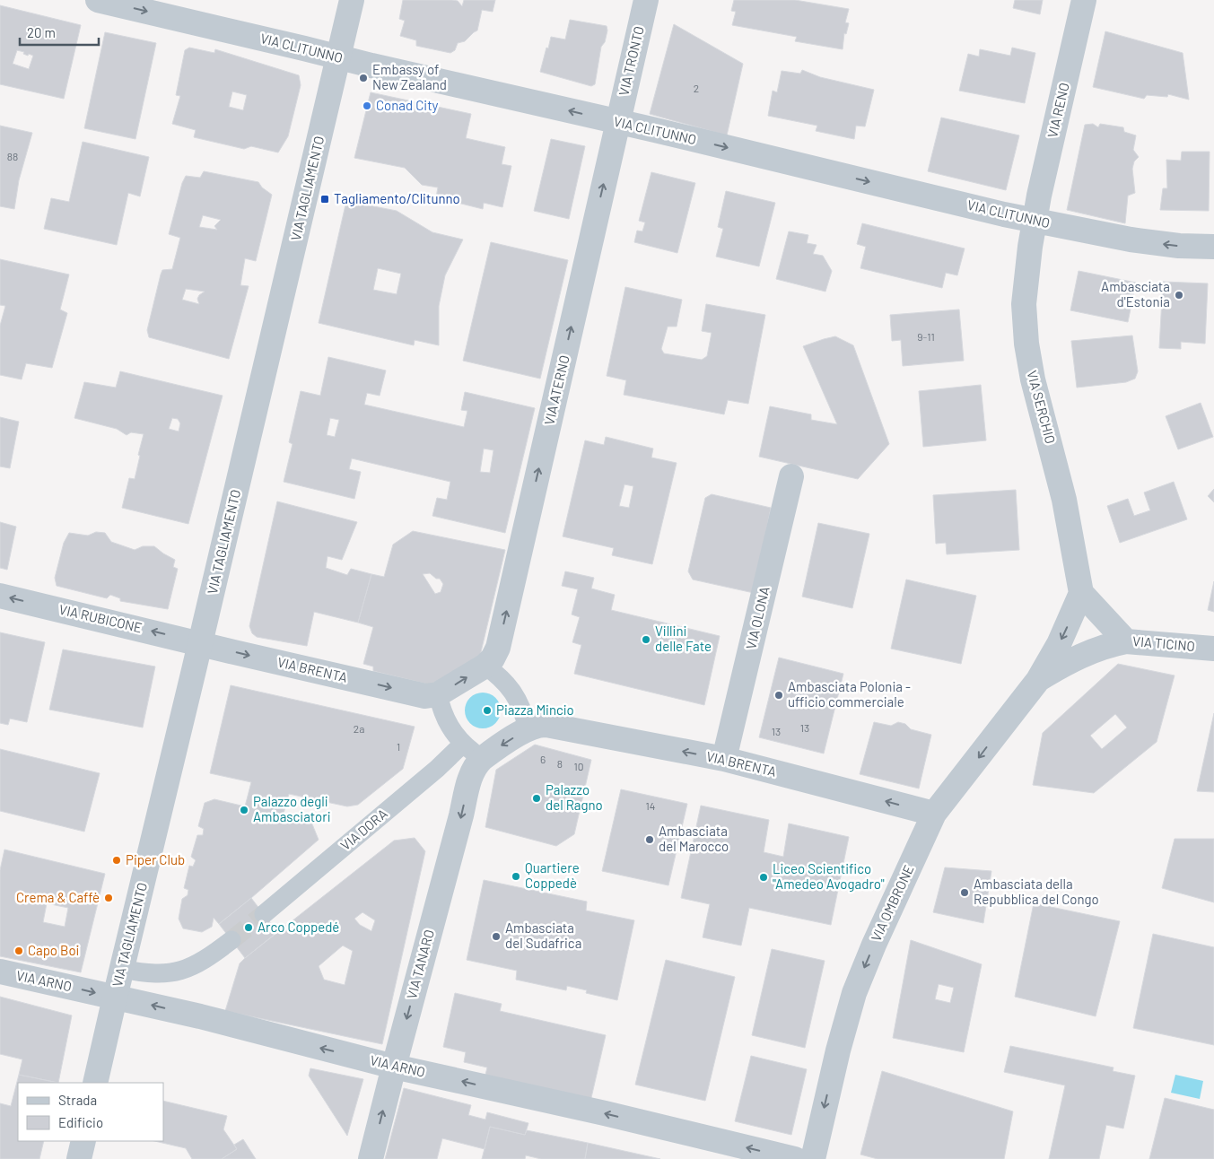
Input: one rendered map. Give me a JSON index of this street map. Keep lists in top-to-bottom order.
{
  "streets": {
    "street": [
      "VIA CLITUNNO",
      "VIA TRONTO",
      "VIA RENO",
      "VIA TAGLIAMENTO",
      "VIA ATERNO",
      "VIA SERCHIO",
      "VIA OLONA",
      "VIA RUBICONE",
      "VIA TICINO",
      "VIA BRENTA",
      "VIA DORA",
      "VIA OMBRONE",
      "VIA TANARO",
      "VIA ARNO"
    ]
  },
  "crossings": [
    ["VIA CLITUNNO", "VIA TRONTO"],
    ["VIA CLITUNNO", "VIA RENO"],
    ["VIA CLITUNNO", "VIA TAGLIAMENTO"],
    ["VIA CLITUNNO", "VIA ATERNO"],
    ["VIA CLITUNNO", "VIA SERCHIO"],
    ["VIA TRONTO", "VIA ATERNO"],
    ["VIA RENO", "VIA SERCHIO"],
    ["VIA TAGLIAMENTO", "VIA RUBICONE"],
    ["VIA TAGLIAMENTO", "VIA BRENTA"],
    ["VIA TAGLIAMENTO", "VIA ARNO"],
    ["VIA SERCHIO", "VIA TICINO"],
    ["VIA SERCHIO", "VIA OMBRONE"],
    ["VIA OLONA", "VIA BRENTA"],
    ["VIA RUBICONE", "VIA BRENTA"],
    ["VIA TICINO", "VIA OMBRONE"],
    ["VIA BRENTA", "VIA OMBRONE"],
    ["VIA TANARO", "VIA ARNO"]
  ],
  "one_way": ["VIA ATERNO", "VIA RUBICONE", "VIA OMBRONE"],
  "places": {
    "other": [
      "Embassy of New Zealand",
      "Conad City",
      "Ambasciata d'Estonia",
      "Villini delle Fate",
      "Ambasciata Polonia - ufficio commerciale",
      "Piazza Mincio",
      "Palazzo del Ragno",
      "Palazzo degli Ambasciatori",
      "Ambasciata del Marocco",
      "Piper Club",
      "Quartiere Coppedè",
      "Liceo Scientifico \"Amedeo Avogadro\"",
      "Ambasciata della Repubblica del Congo",
      "Crema & Caffè",
      "Arco Coppedé",
      "Ambasciata del Sudafrica",
      "Capo Boi"
    ],
    "transit": ["Tagliamento/Clitunno"]
  },
  "house_numbers": [
    "2",
    "88",
    "9-11",
    "13",
    "2a",
    "13",
    "1",
    "6",
    "8",
    "10",
    "14"
  ],
  "legend": ["Strada", "Edificio"],
  "scale_bar": "20 m"
}
